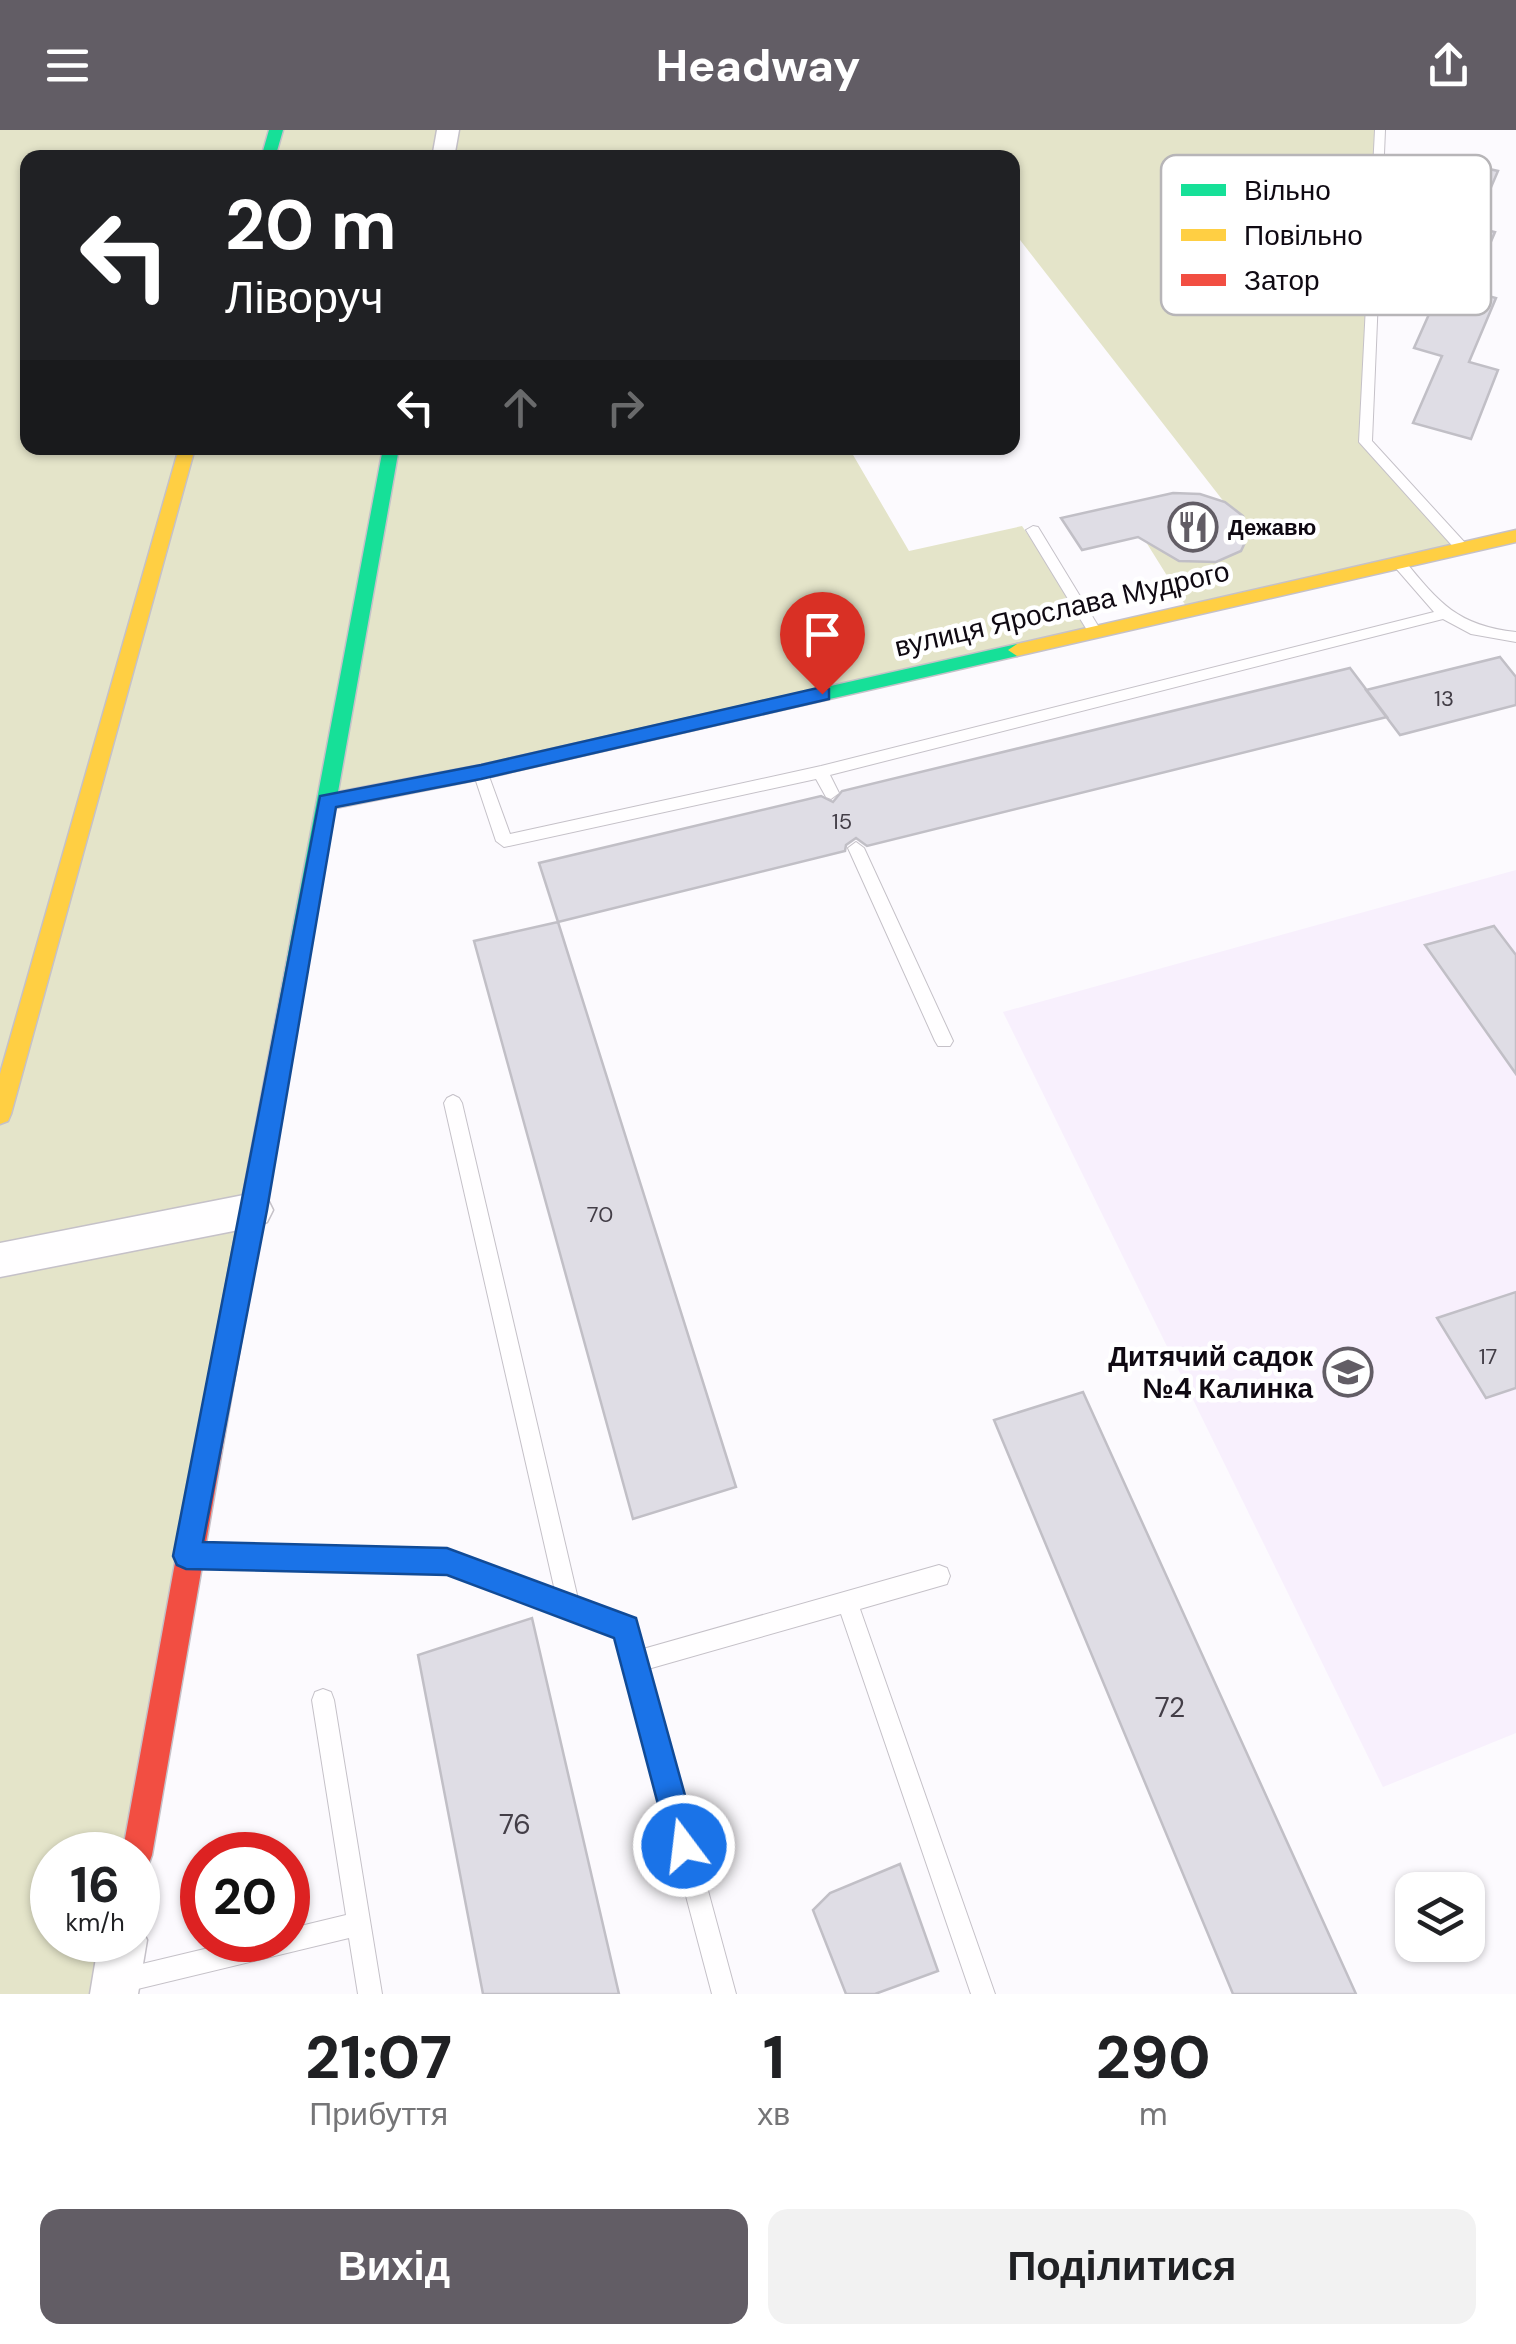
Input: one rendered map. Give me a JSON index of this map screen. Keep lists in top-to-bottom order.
{
  "streets": {
    "street": ["вулиця Ярослава Мудрого"]
  },
  "places": {
    "restaurant": ["Дежавю"],
    "school or university": ["Дитячий садок №4 Калинка"]
  },
  "house_numbers": [
    "13",
    "15",
    "70",
    "17",
    "72",
    "76"
  ],
  "legend": ["Вільно", "Повільно", "Затор"],
  "page": {
    "header": "Headway",
    "turn": ["20 m", "Ліворуч"],
    "speed": "16 km/h",
    "limit": "20",
    "eta": [
      "21:07",
      "Прибуття",
      "1",
      "хв",
      "290",
      "m"
    ],
    "buttons": ["Вихід", "Поділитися"]
  }
}
